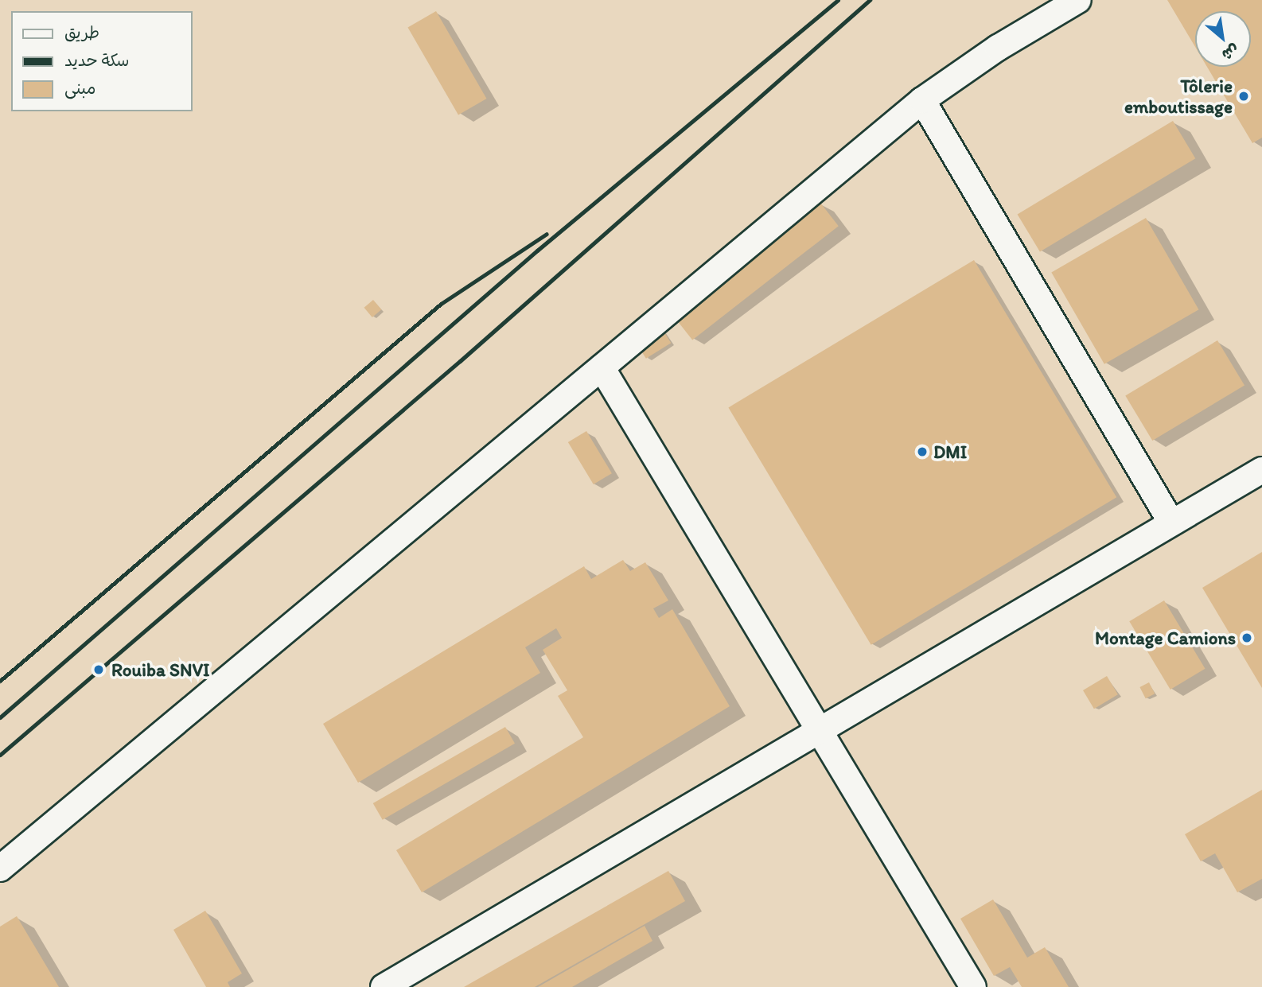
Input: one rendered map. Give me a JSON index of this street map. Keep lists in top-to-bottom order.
{
  "places": [
    "Tôlerie emboutissage",
    "DMI",
    "Montage Camions",
    "Rouiba SNVI"
  ],
  "legend": ["طريق", "سكة حديد", "مبنى"],
  "north": "bottom right"
}
